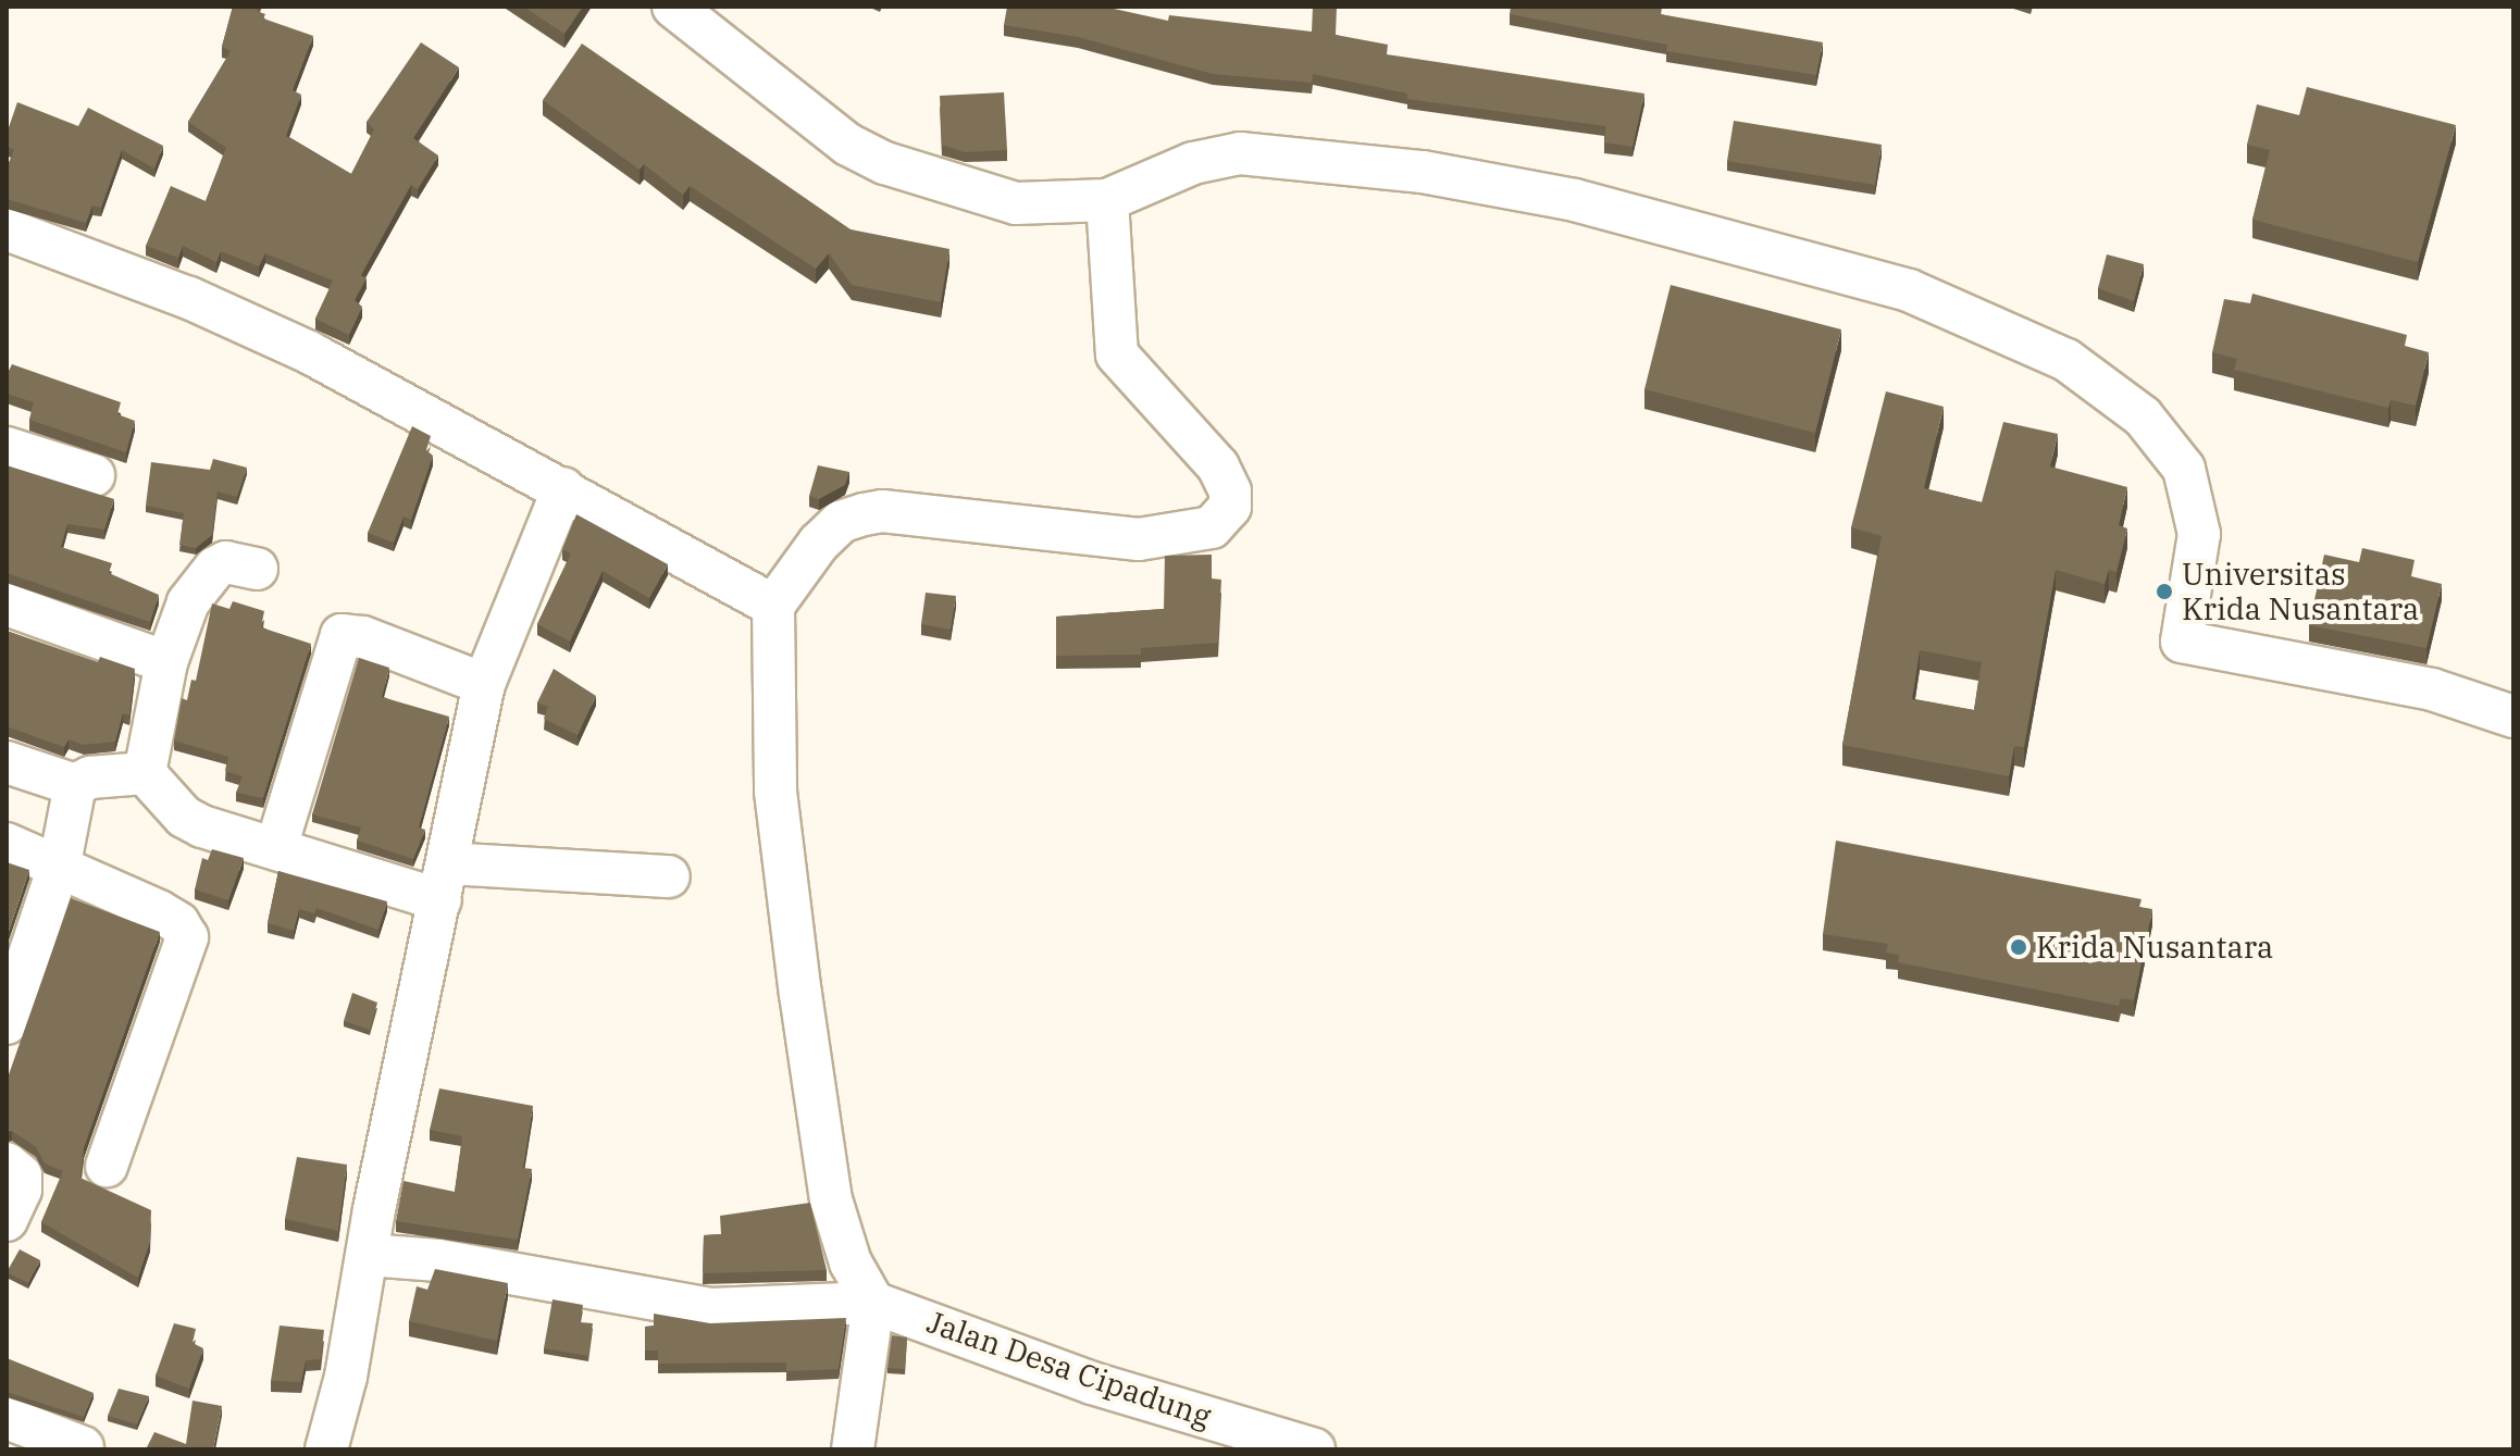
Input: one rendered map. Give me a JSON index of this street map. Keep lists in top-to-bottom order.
{
  "streets": {
    "street": ["Jalan Desa Cipadung"]
  },
  "places": ["Universitas Krida Nusantara", "Krida Nusantara"]
}
